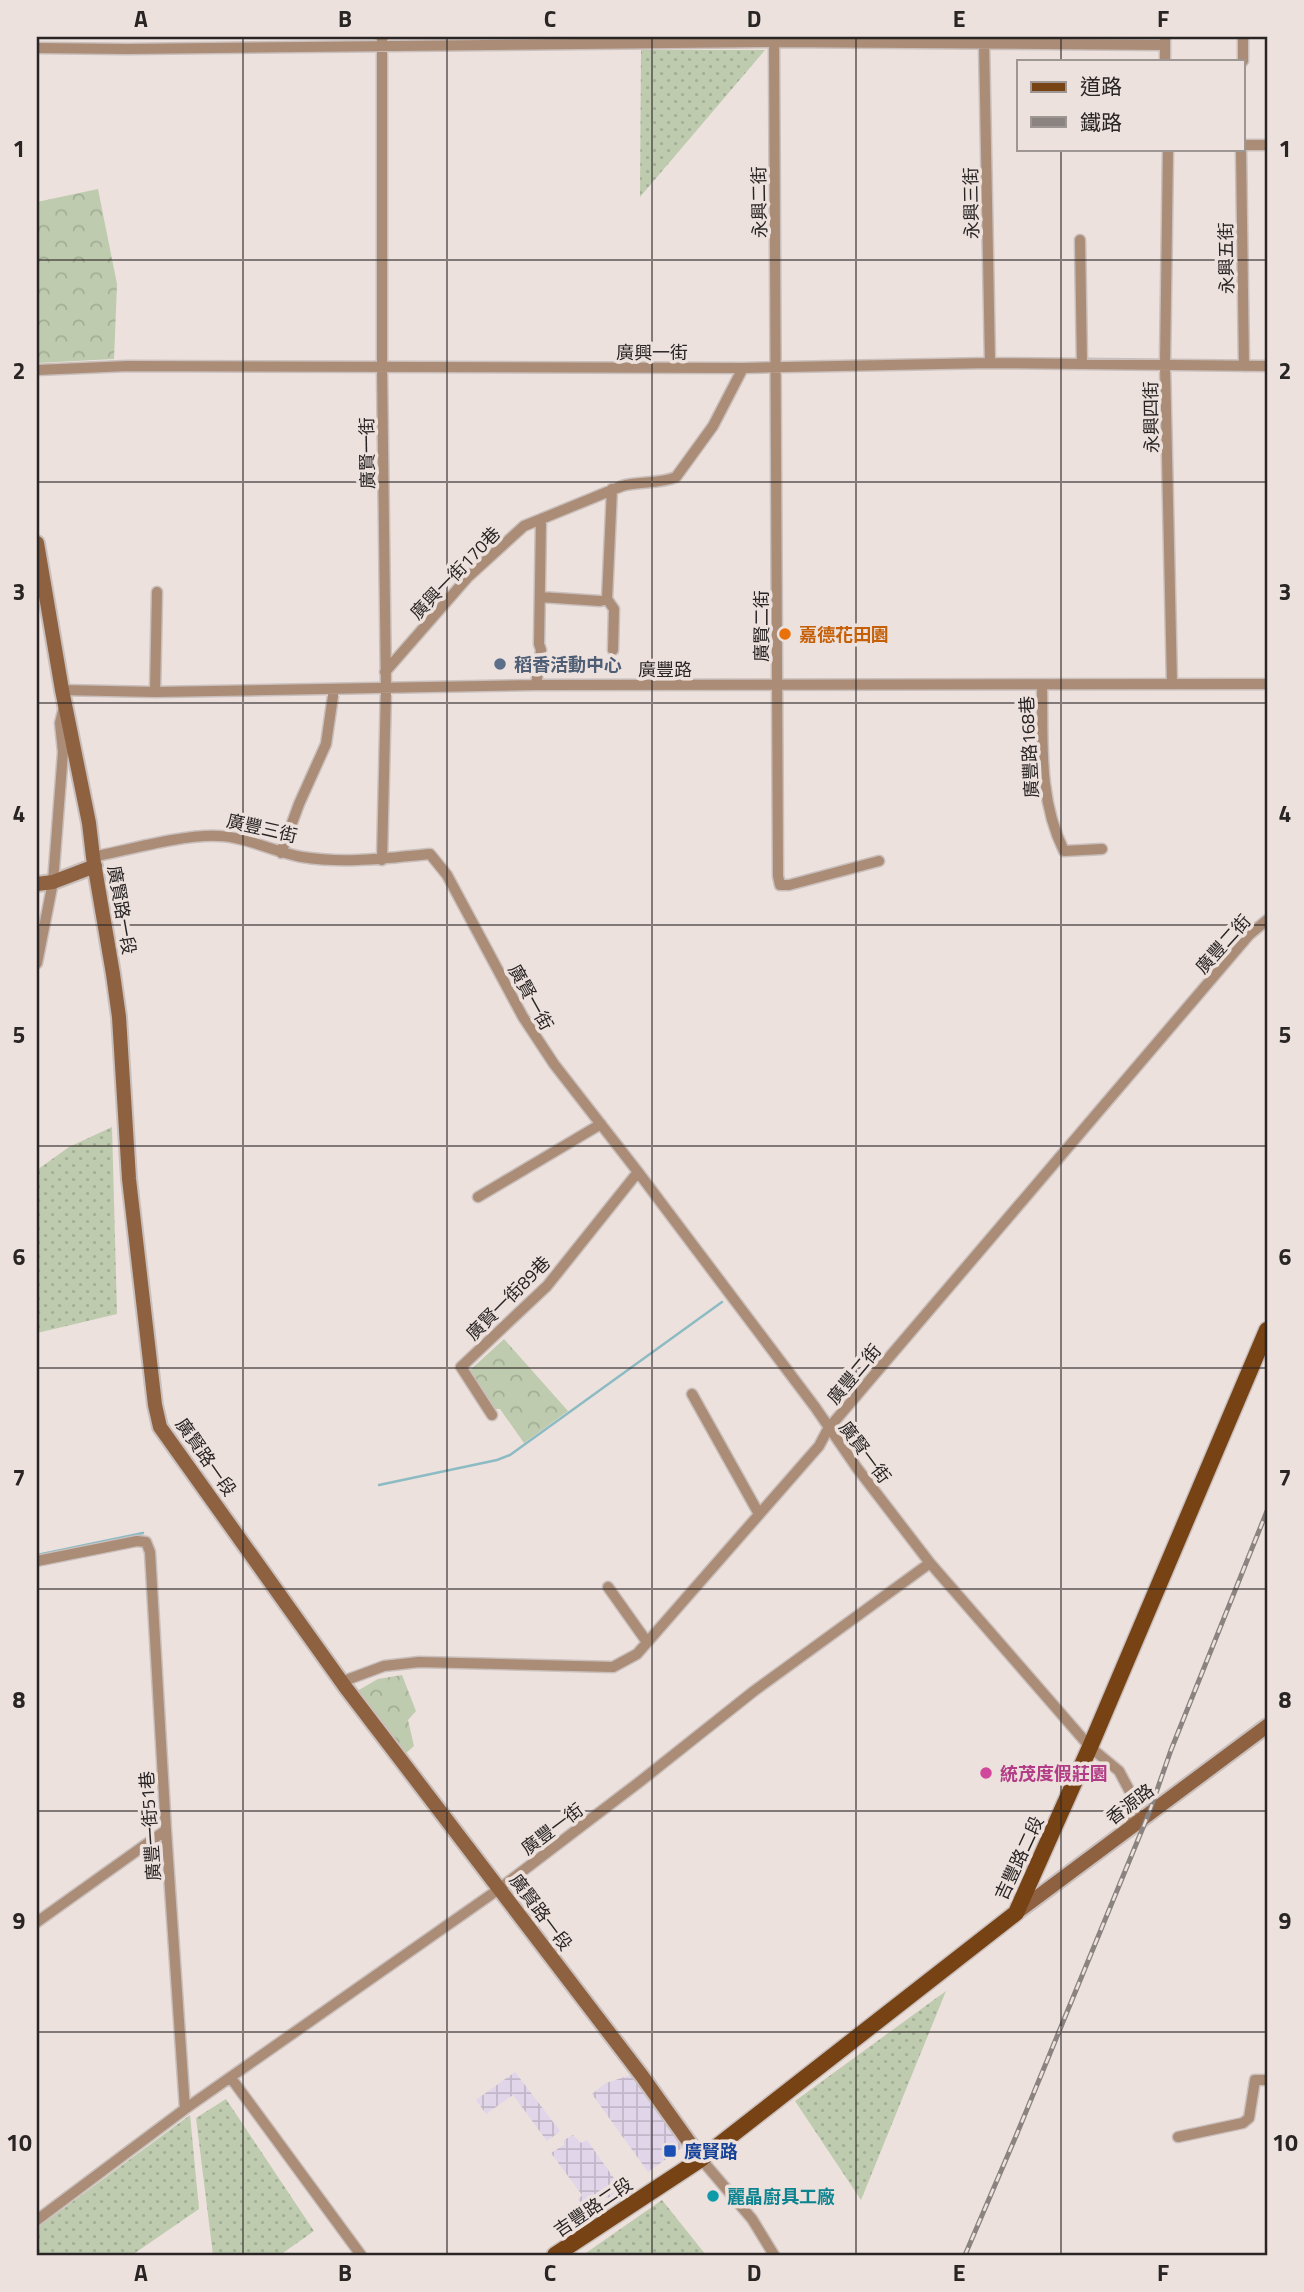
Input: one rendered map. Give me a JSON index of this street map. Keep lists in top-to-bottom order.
{
  "streets": {
    "main road": ["吉豐路二段"],
    "street": [
      "永興二街",
      "永興三街",
      "永興五街",
      "廣興一街",
      "永興四街",
      "廣賢一街",
      "廣興一街170巷",
      "廣賢二街",
      "廣豐路",
      "廣豐路168巷",
      "廣豐三街",
      "廣賢路一段",
      "廣豐二街",
      "廣賢一街89巷",
      "香源路",
      "廣豐一街51巷",
      "廣豐一街"
    ]
  },
  "crossings": [
    ["永興二街", "廣興一街"],
    ["永興二街", "廣賢二街"],
    ["永興三街", "廣興一街"],
    ["永興五街", "廣興一街"],
    ["廣興一街", "永興四街"],
    ["廣興一街", "廣賢一街"],
    ["廣興一街", "廣興一街170巷"],
    ["廣興一街", "廣賢二街"],
    ["永興四街", "廣豐路"],
    ["廣賢一街", "廣興一街170巷"],
    ["廣賢一街", "廣豐路"],
    ["廣賢一街", "廣豐三街"],
    ["廣賢一街", "廣豐二街"],
    ["廣賢一街", "廣賢一街89巷"],
    ["廣賢一街", "香源路"],
    ["廣賢一街", "廣豐一街"],
    ["廣賢一街", "吉豐路二段"],
    ["廣賢二街", "廣豐路"],
    ["廣豐路", "廣豐路168巷"],
    ["廣豐路", "廣賢路一段"],
    ["廣豐三街", "廣賢路一段"],
    ["廣賢路一段", "廣豐二街"],
    ["廣賢路一段", "廣豐一街"],
    ["廣賢路一段", "吉豐路二段"],
    ["香源路", "吉豐路二段"],
    ["廣豐一街51巷", "廣豐一街"]
  ],
  "places": {
    "other": [
      "嘉德花田園",
      "稻香活動中心",
      "統茂度假莊園",
      "麗晶廚具工廠"
    ],
    "transit": ["廣賢路"]
  },
  "legend": ["道路", "鐵路"],
  "grid": {
    "columns": [
      "A",
      "B",
      "C",
      "D",
      "E",
      "F"
    ],
    "rows": [
      "1",
      "2",
      "3",
      "4",
      "5",
      "6",
      "7",
      "8",
      "9",
      "10"
    ]
  }
}
